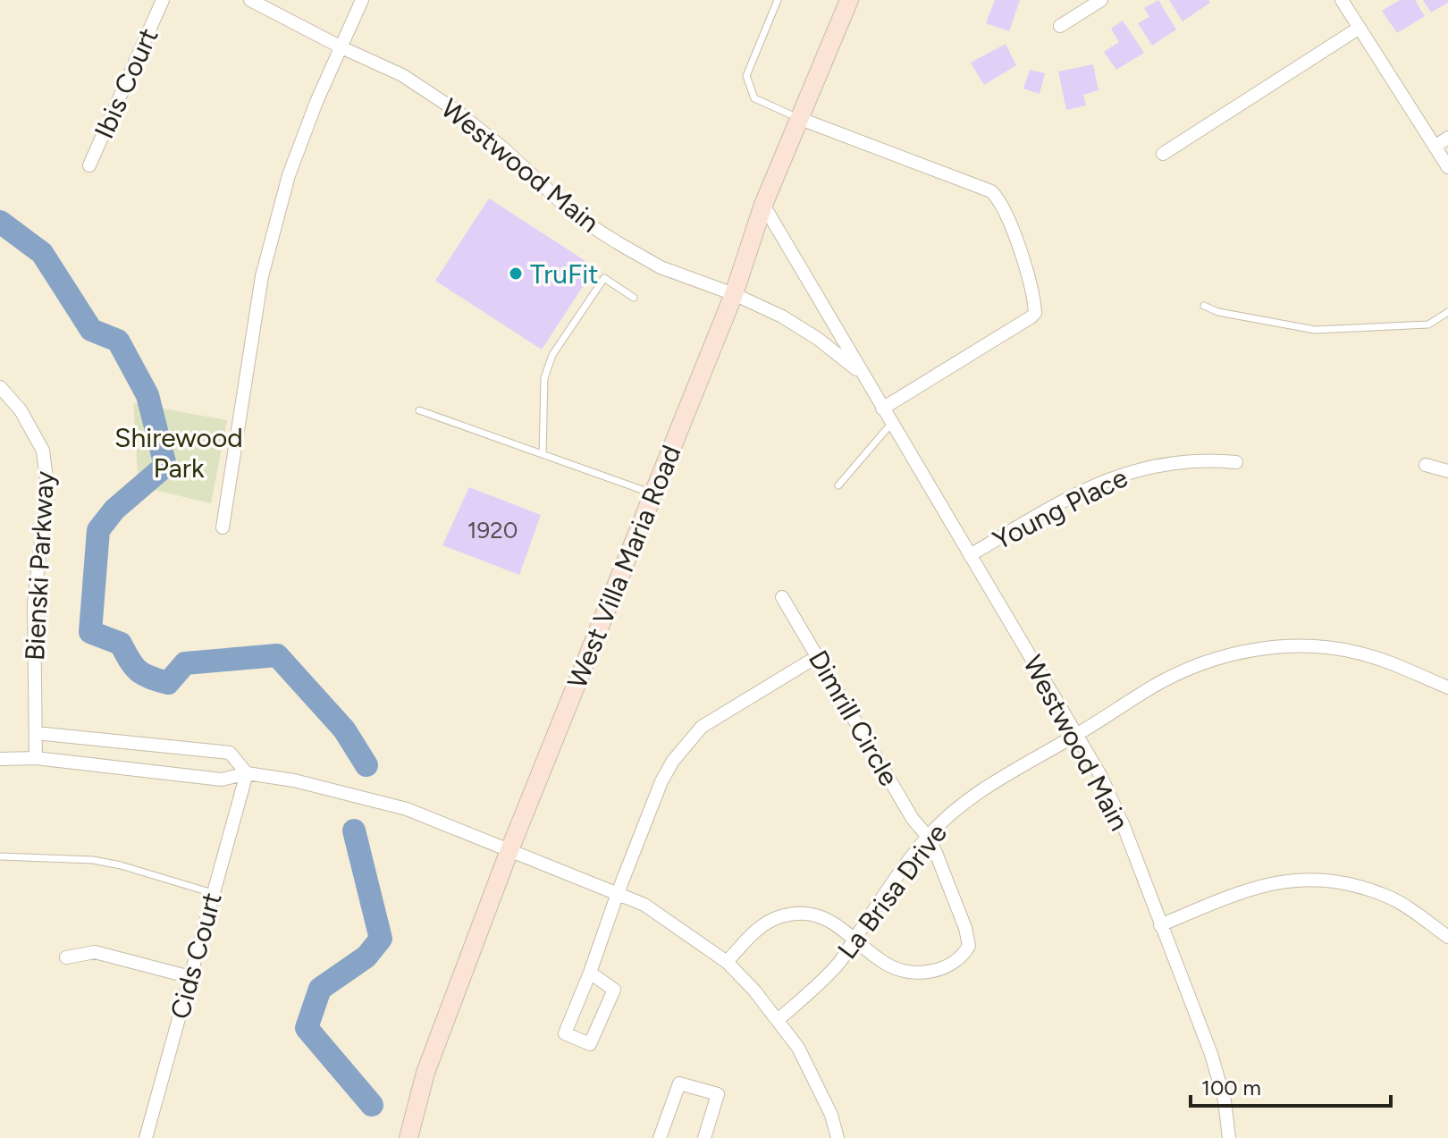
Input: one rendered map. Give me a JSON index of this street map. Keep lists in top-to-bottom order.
{
  "streets": {
    "main road": ["West Villa Maria Road"],
    "street": [
      "Ibis Court",
      "Westwood Main",
      "Young Place",
      "Bienski Parkway",
      "Dimrill Circle",
      "La Brisa Drive",
      "Cids Court"
    ]
  },
  "crossings": [
    ["Westwood Main", "Young Place"],
    ["Westwood Main", "West Villa Maria Road"],
    ["Westwood Main", "La Brisa Drive"],
    ["Dimrill Circle", "La Brisa Drive"]
  ],
  "parks": ["Shirewood Park"],
  "places": ["TruFit"],
  "house_numbers": ["1920"],
  "scale_bar": "100 m"
}
